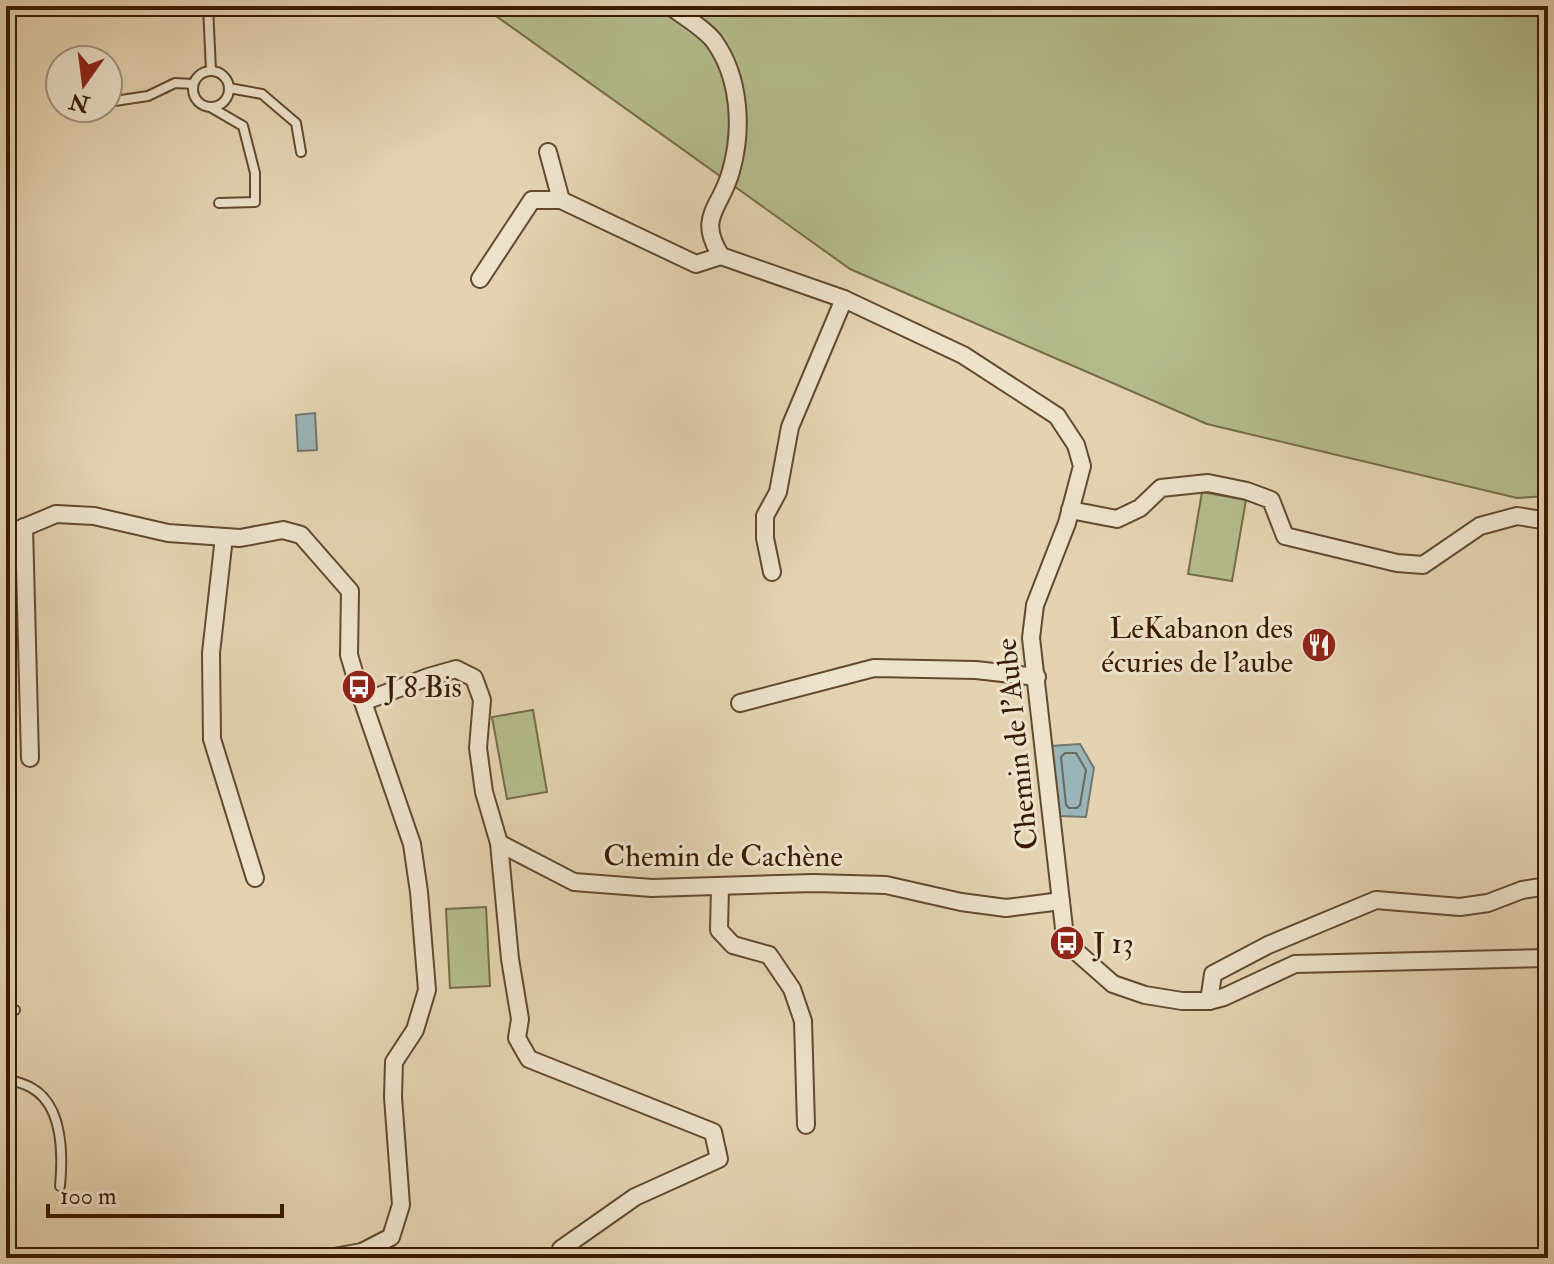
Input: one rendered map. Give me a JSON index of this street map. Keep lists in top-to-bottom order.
{
  "streets": {
    "street": ["Chemin de l'Aube", "Chemin de Cachène"]
  },
  "crossings": [
    ["Chemin de l'Aube", "Chemin de Cachène"]
  ],
  "places": {
    "restaurant": ["LeKabanon des écuries de l'aube"],
    "bus stop": ["J 8 Bis", "J 13"]
  },
  "scale_bar": "100 m",
  "north": "bottom"
}
